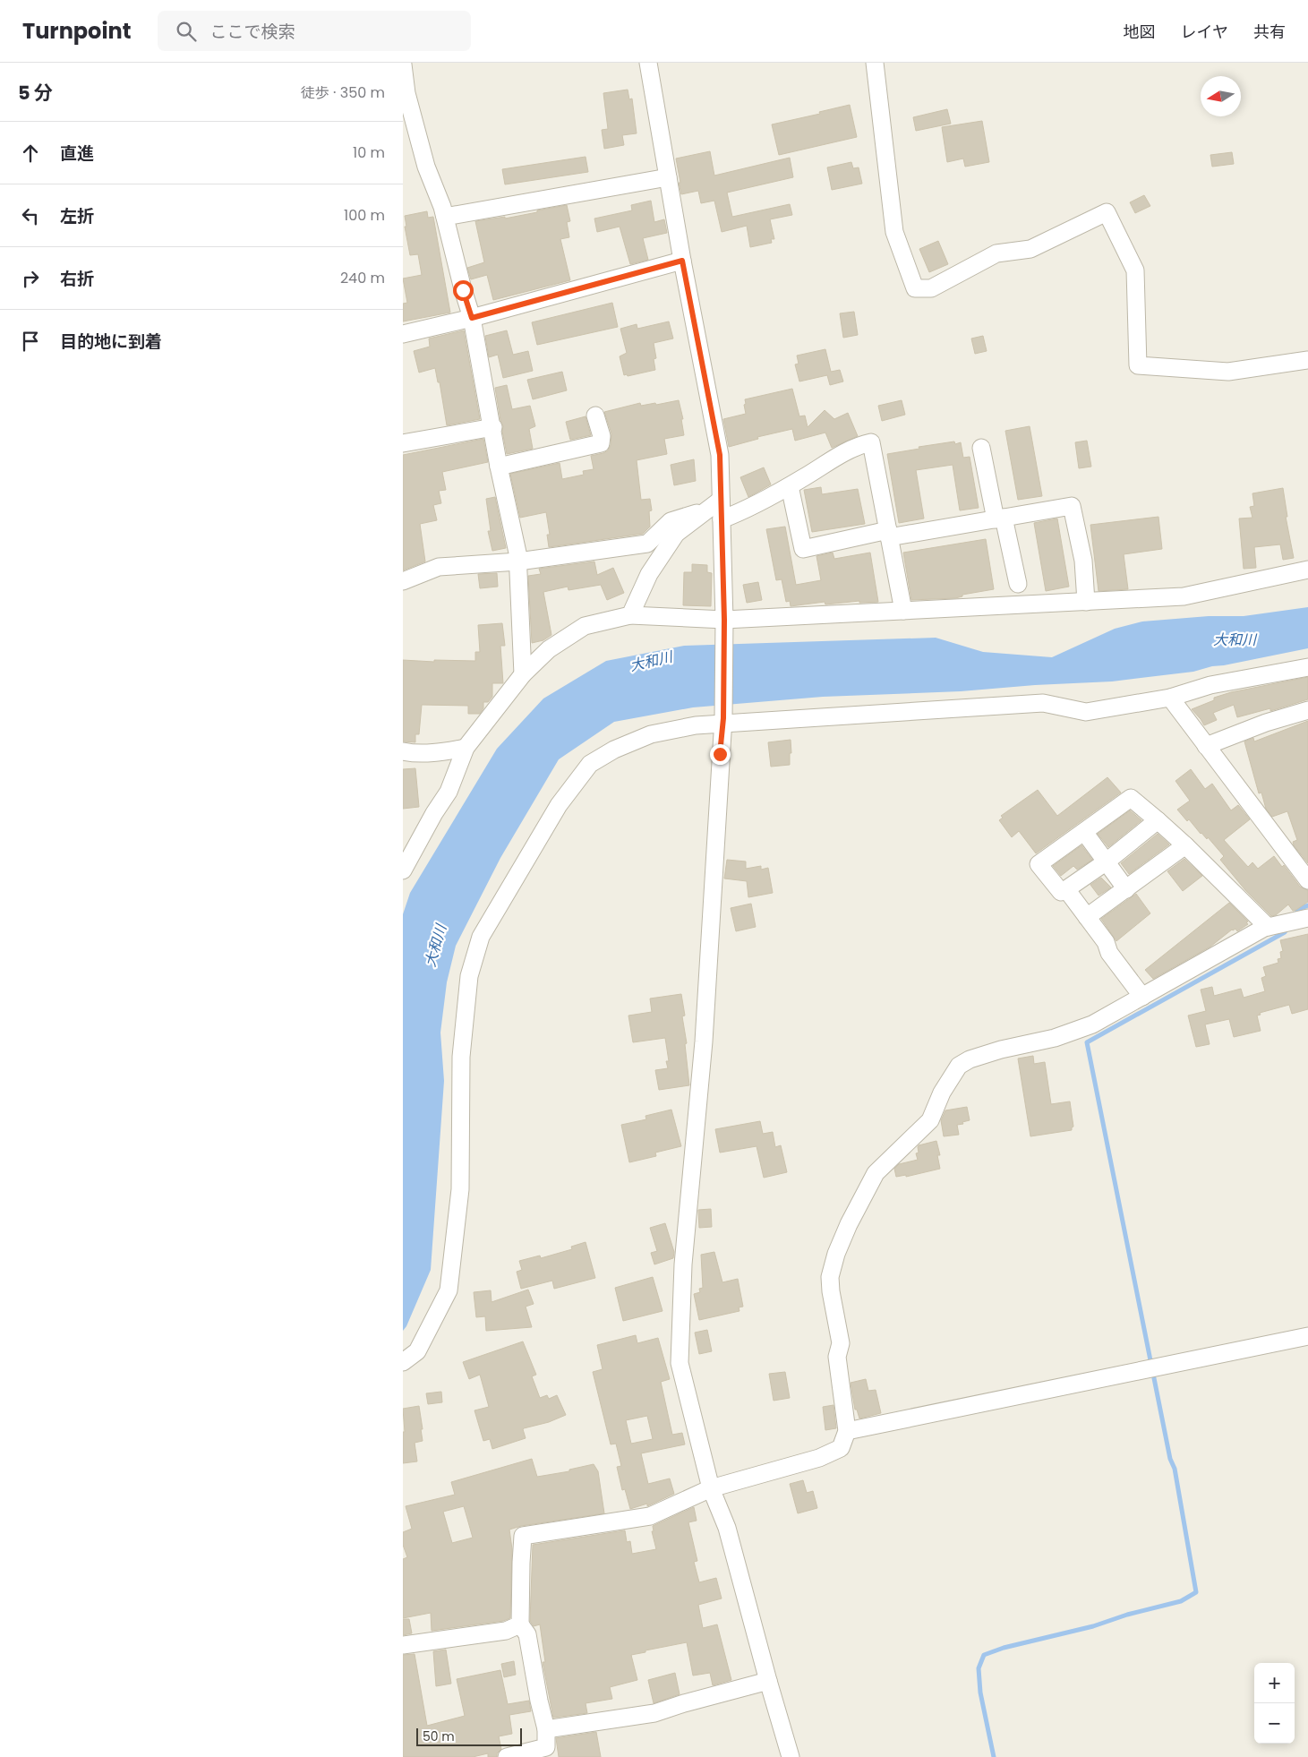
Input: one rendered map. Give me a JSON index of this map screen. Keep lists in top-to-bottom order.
{
  "water": ["大和川"],
  "scale_bar": "50 m",
  "north": "left",
  "page": {
    "header": "Turnpoint",
    "search": "ここで検索",
    "nav": ["地図", "レイヤ", "共有"],
    "heading": ["5 分", "徒歩 · 350 m"],
    "list": [
      ["直進", "10 m"],
      ["左折", "100 m"],
      ["右折", "240 m"],
      "目的地に到着"
    ],
    "map_buttons": ["+", "−"],
    "scale": "50 m"
  }
}
